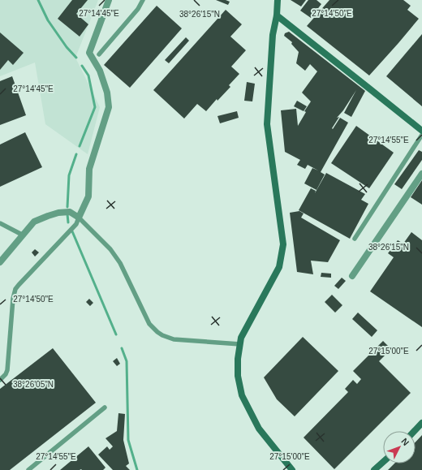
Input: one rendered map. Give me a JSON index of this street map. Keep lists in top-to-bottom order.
{
  "north": "top right",
  "coordinates": [
    "27°14'50\"E",
    "27°14'45\"E",
    "38°26'15\"N",
    "27°14'55\"E",
    "27°15'00\"E",
    "38°26'05\"N"
  ]
}
